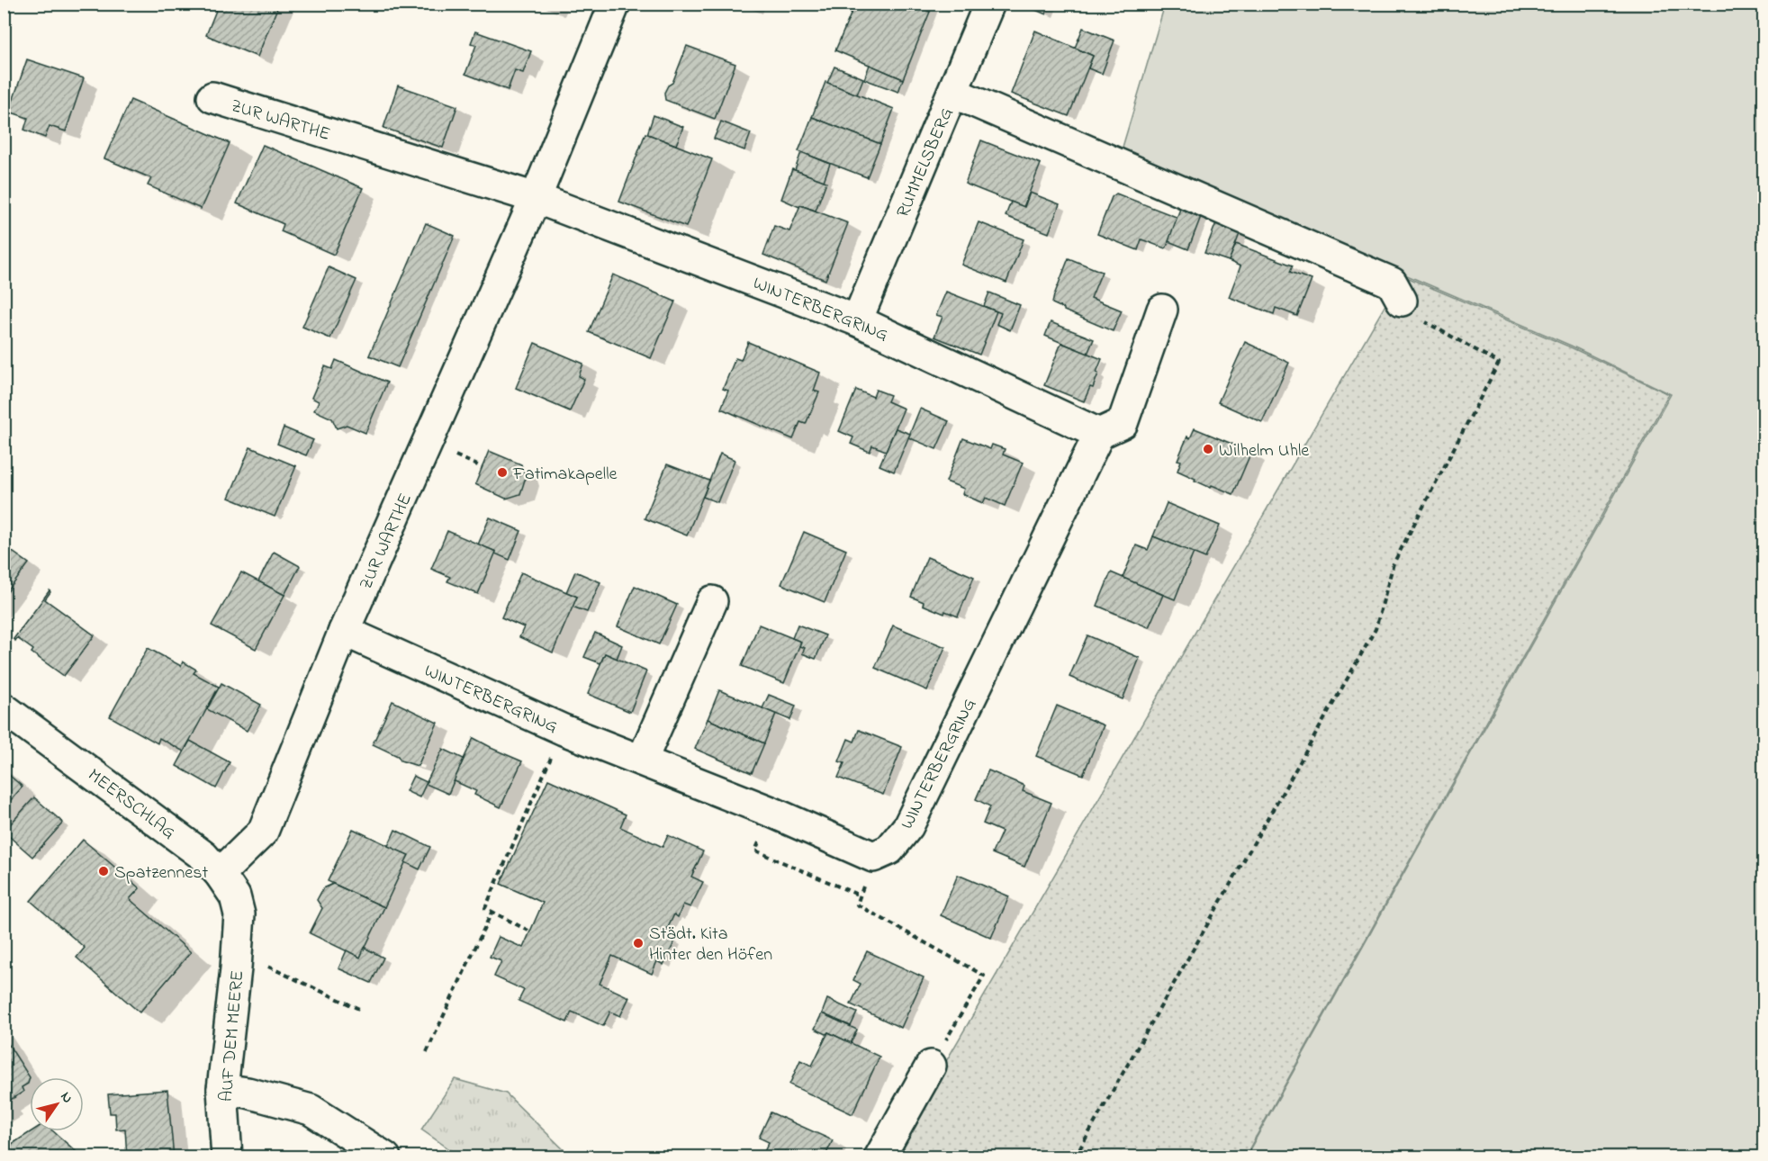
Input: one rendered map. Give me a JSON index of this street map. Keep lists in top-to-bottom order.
{
  "streets": {
    "street": [
      "ZUR WARTHE",
      "RUMMELSBERG",
      "WINTERBERGRING",
      "MEERSCHLAG",
      "AUF DEM MEERE"
    ]
  },
  "crossings": [
    ["ZUR WARTHE", "WINTERBERGRING"],
    ["ZUR WARTHE", "MEERSCHLAG"],
    ["RUMMELSBERG", "WINTERBERGRING"],
    ["MEERSCHLAG", "AUF DEM MEERE"]
  ],
  "places": [
    "Wilhelm Uhle",
    "Fatimakapelle",
    "Spatzennest",
    "Städt. Kita Hinter den Höfen"
  ],
  "north": "top right"
}
